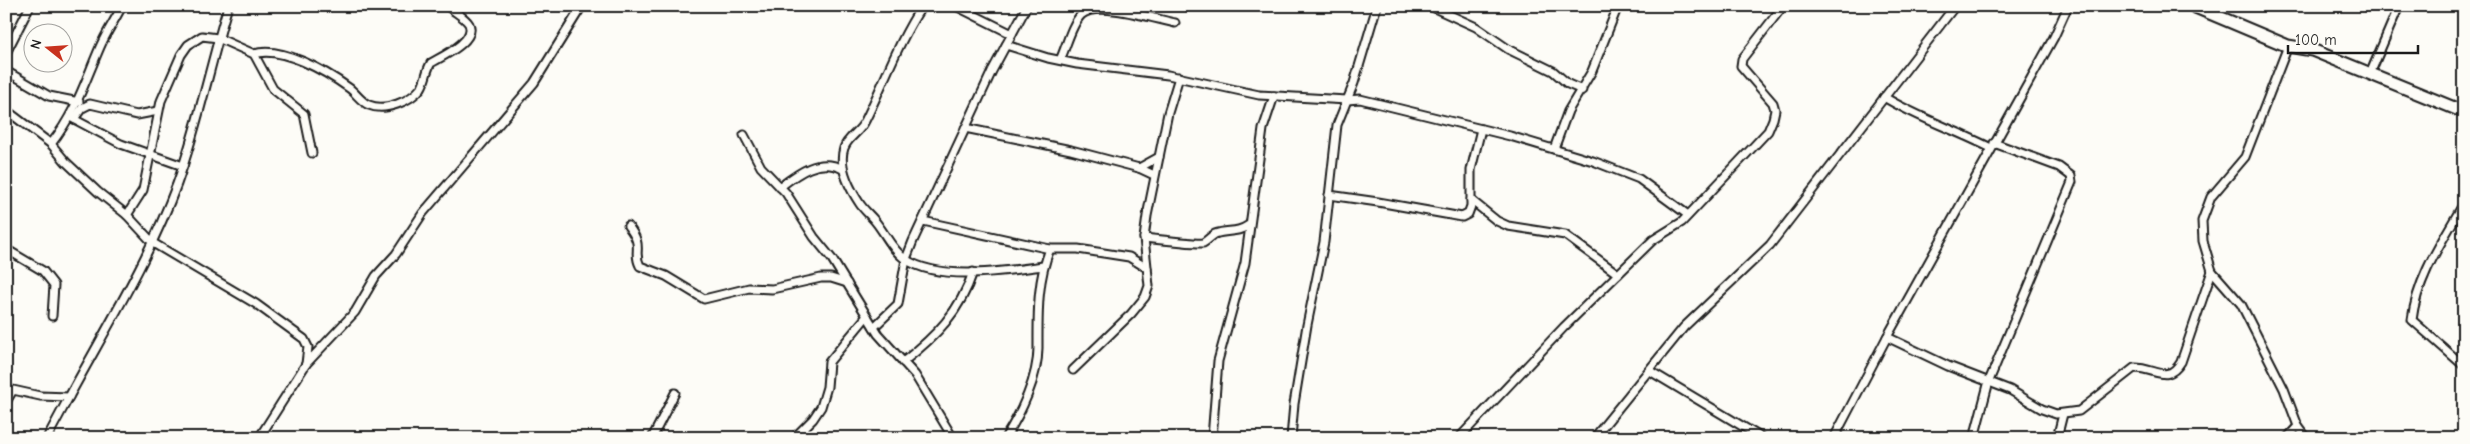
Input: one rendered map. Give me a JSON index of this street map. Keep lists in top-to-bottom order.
{
  "scale_bar": "100 m",
  "north": "left"
}
